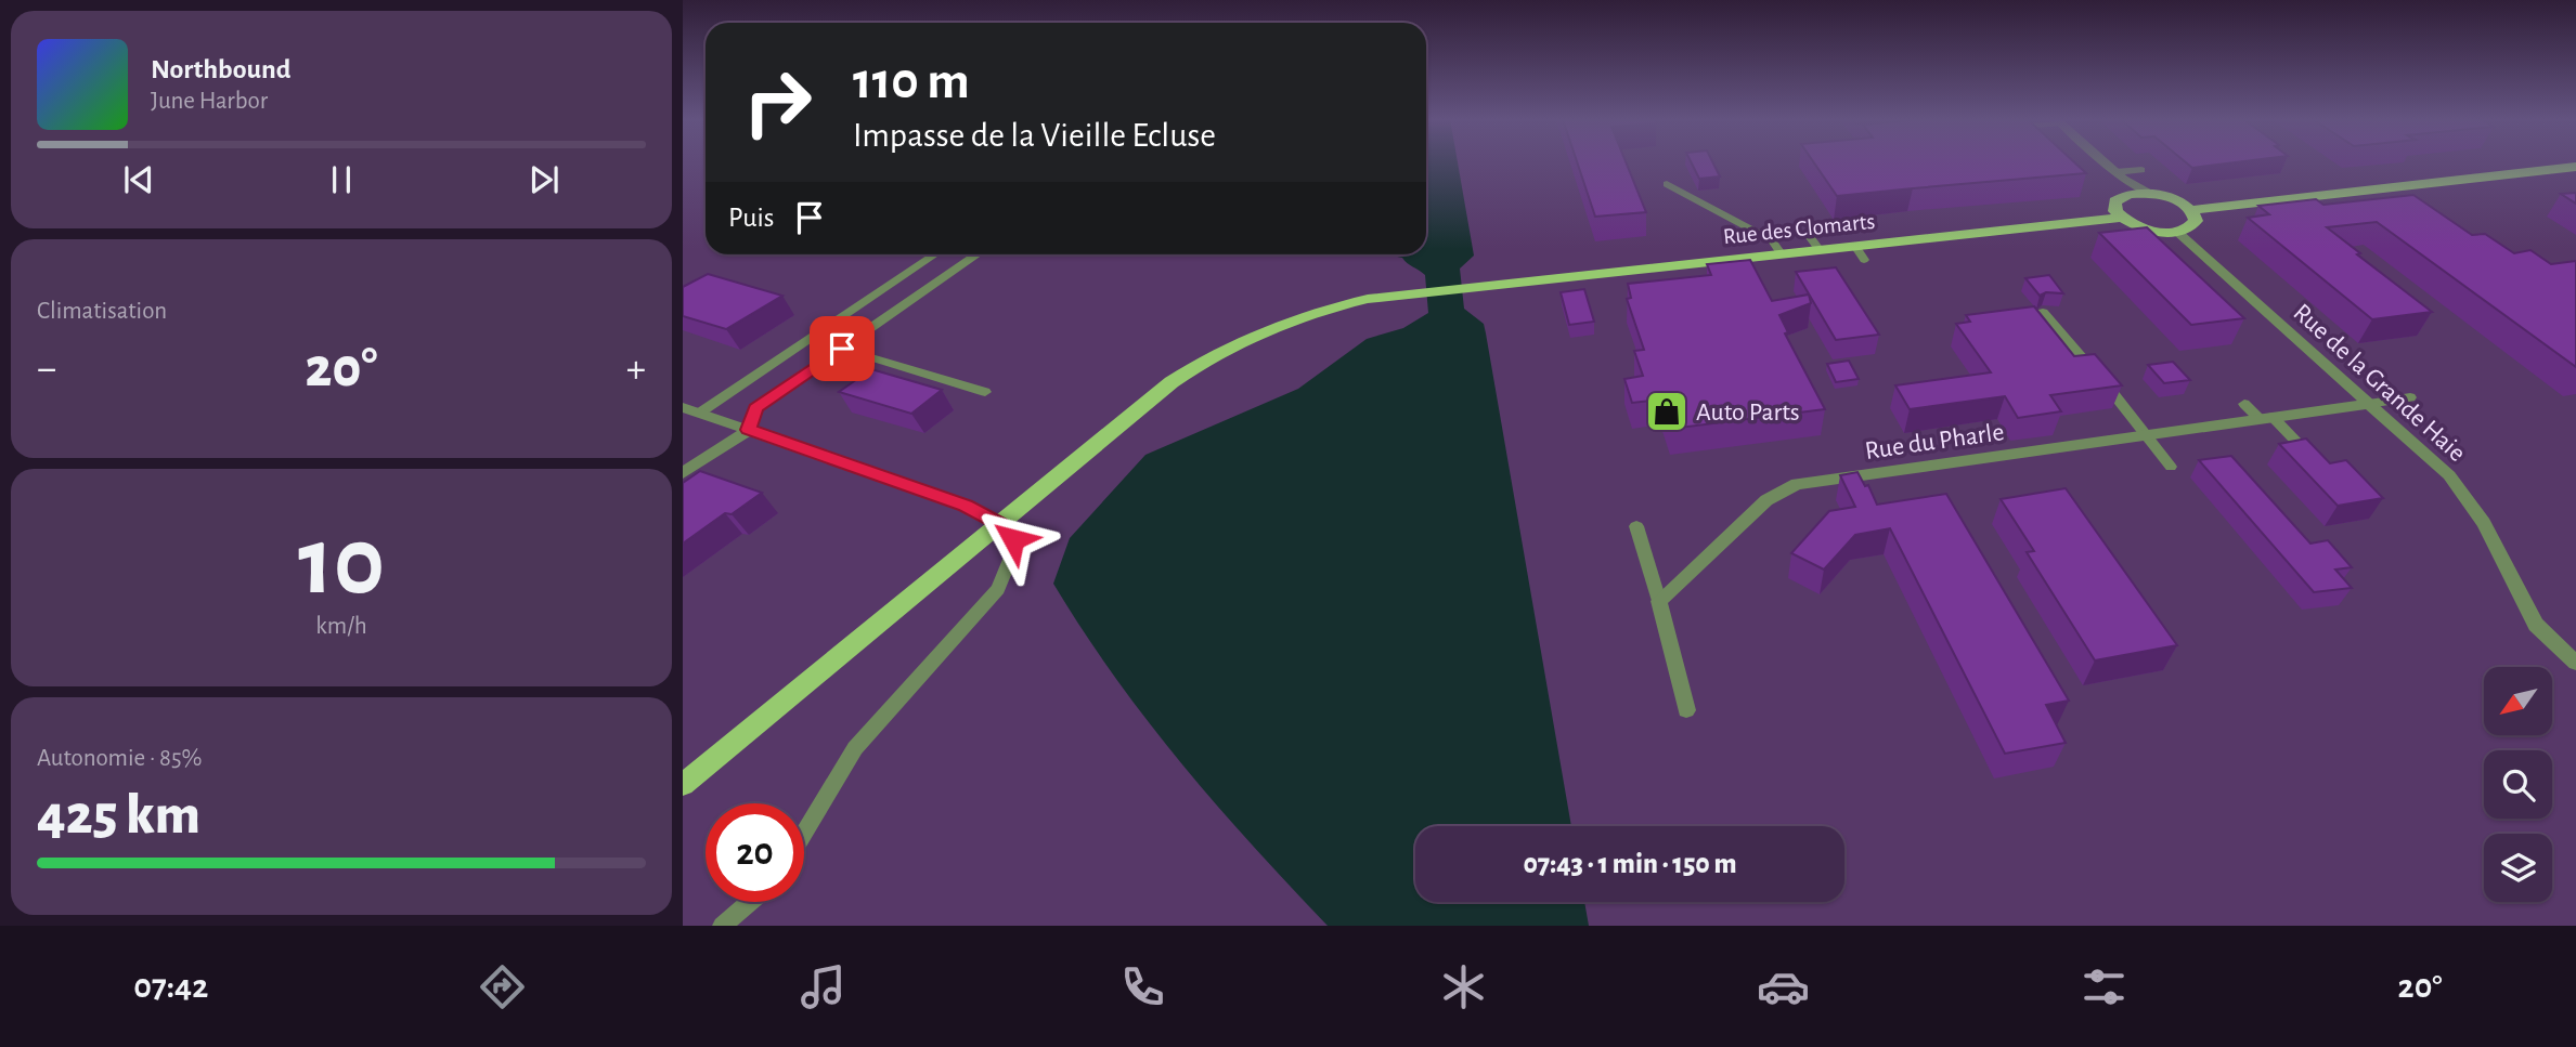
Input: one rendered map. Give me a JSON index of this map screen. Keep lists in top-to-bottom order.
{
  "streets": {
    "main road": ["Rue des Clomarts"],
    "street": ["Rue de la Grande Haie", "Rue du Pharle"]
  },
  "crossings": [
    ["Rue de la Grande Haie", "Rue du Pharle"]
  ],
  "places": {
    "shop": ["Auto Parts"]
  },
  "north": "bottom left",
  "page": {
    "turn": ["110 m", "Impasse de la Vieille Ecluse"],
    "song": ["Northbound", "June Harbor"],
    "then": "Puis",
    "tile": [
      "Climatisation",
      ["10", "km/h"],
      ["Autonomie · 85%", "425 km"]
    ],
    "heat": ["−", "20°", "+"],
    "limit": "20",
    "trip": "07:43 · 1 min · 150 m",
    "tabs": ["07:42", "20°"]
  }
}
